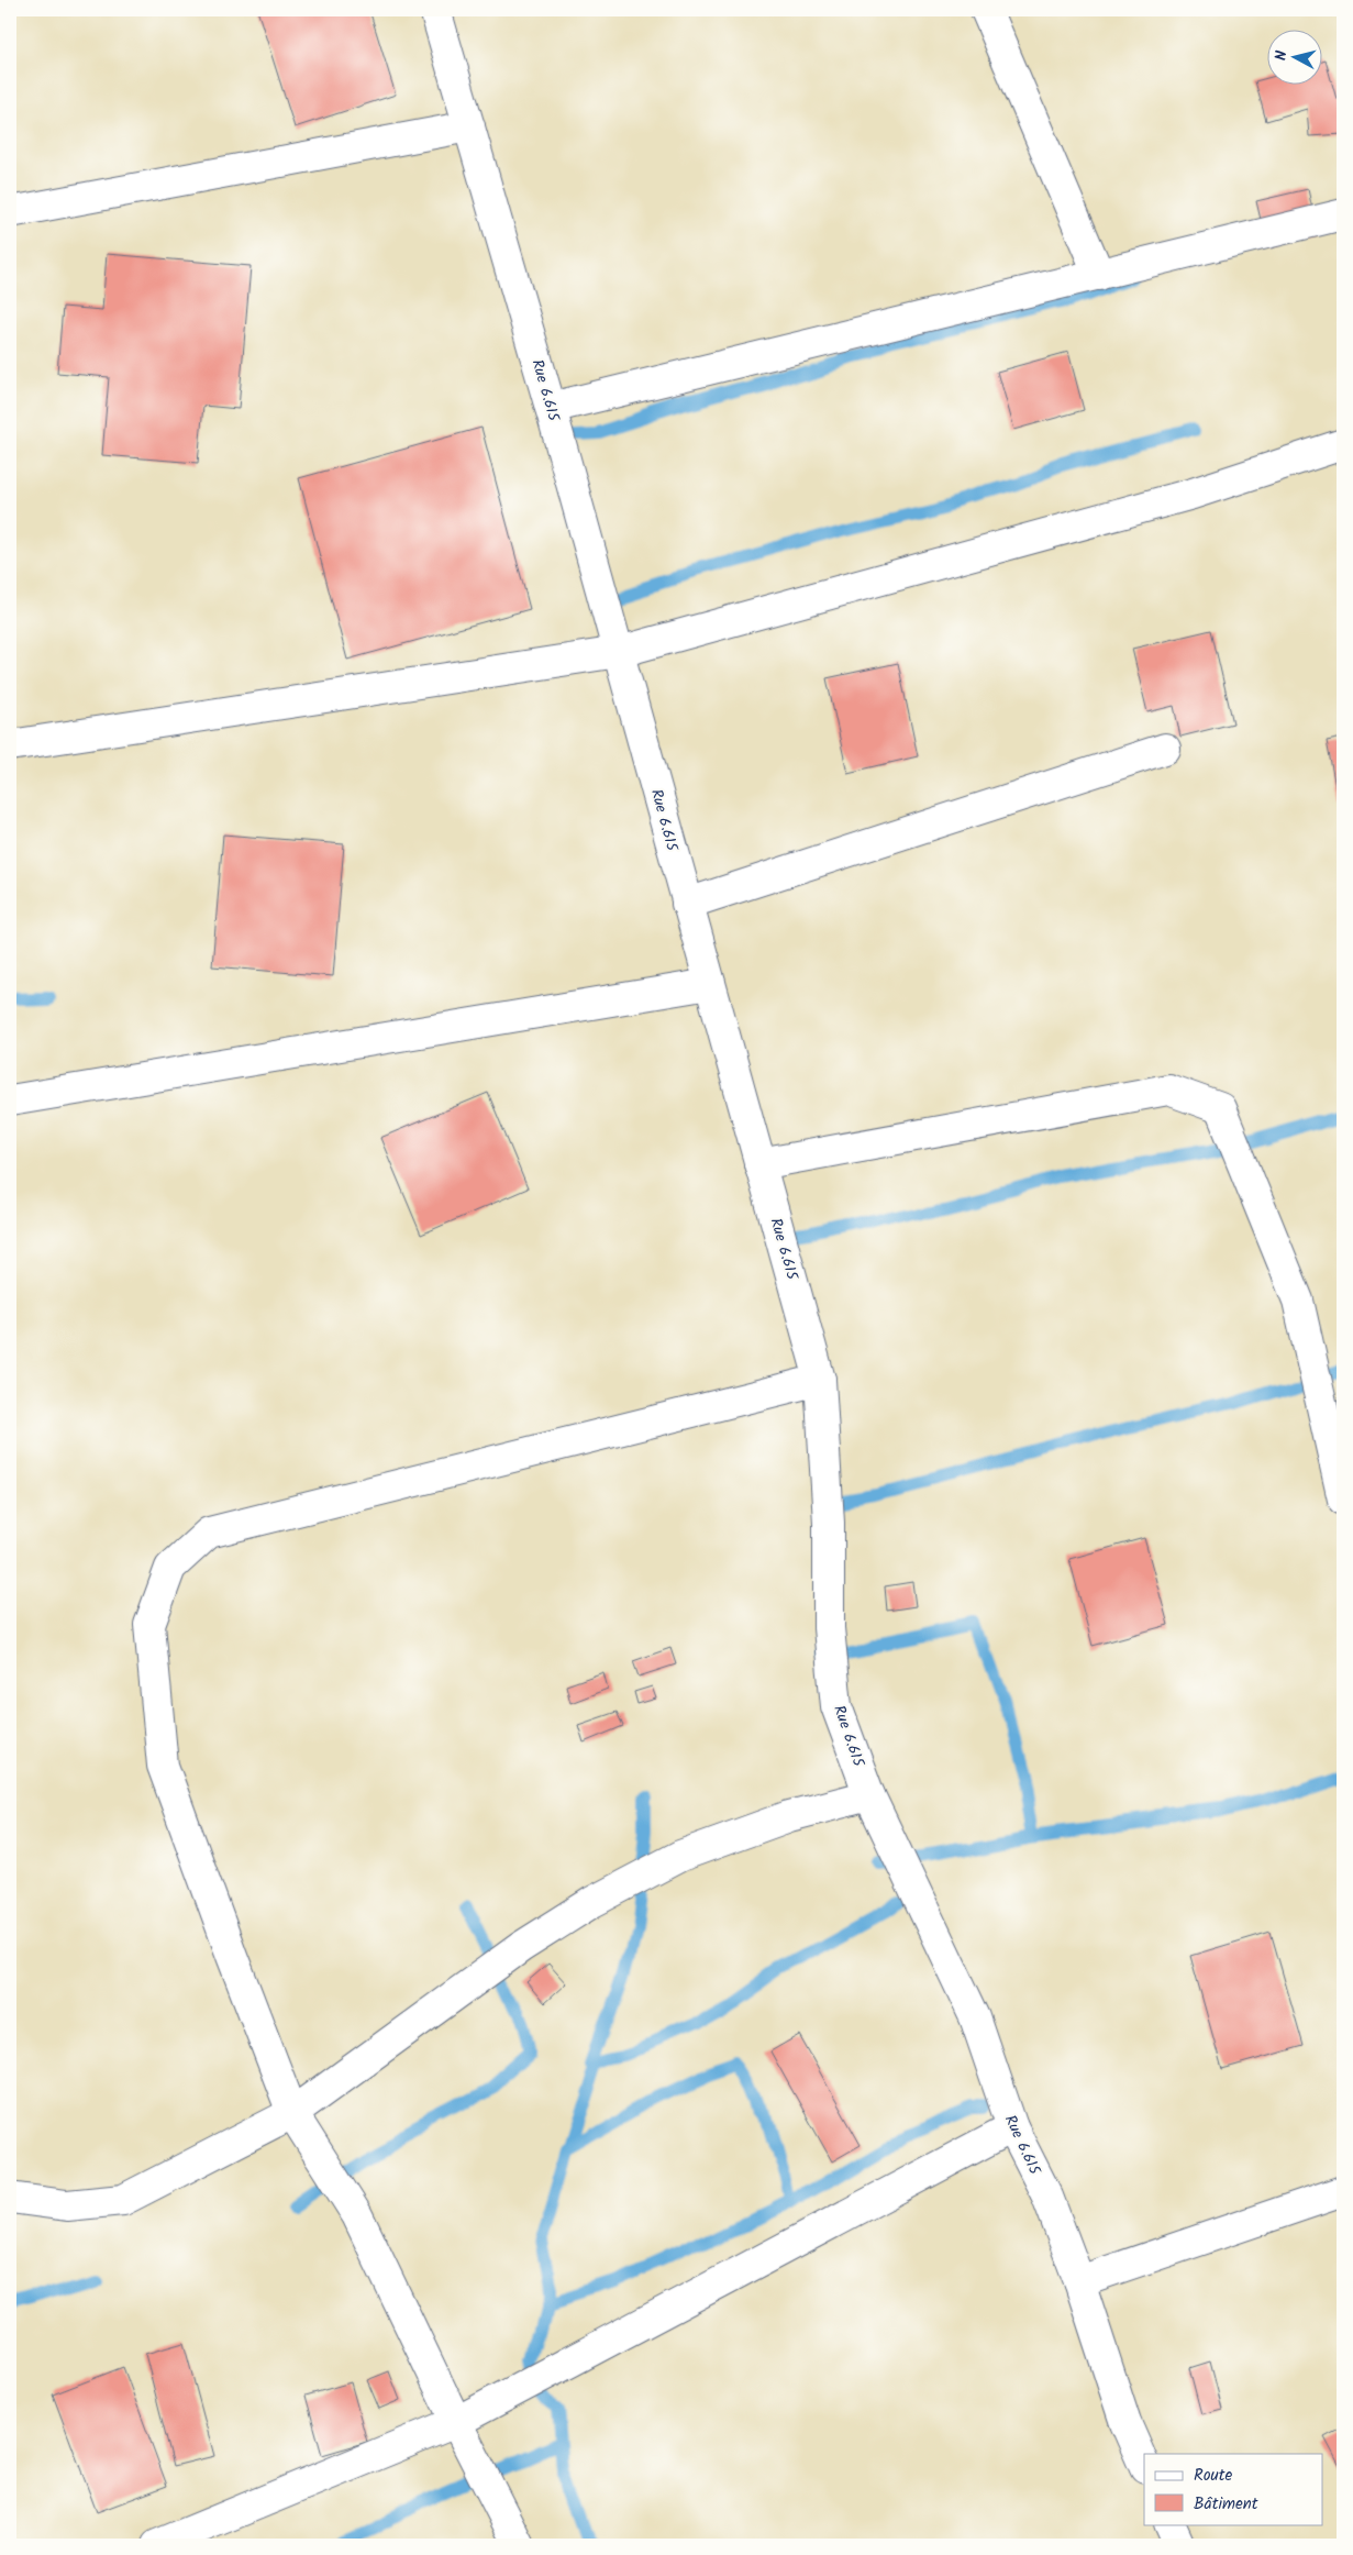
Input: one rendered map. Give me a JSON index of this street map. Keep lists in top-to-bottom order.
{
  "streets": {
    "street": ["Rue 6.615"]
  },
  "legend": ["Route", "Bâtiment"],
  "north": "left"
}
